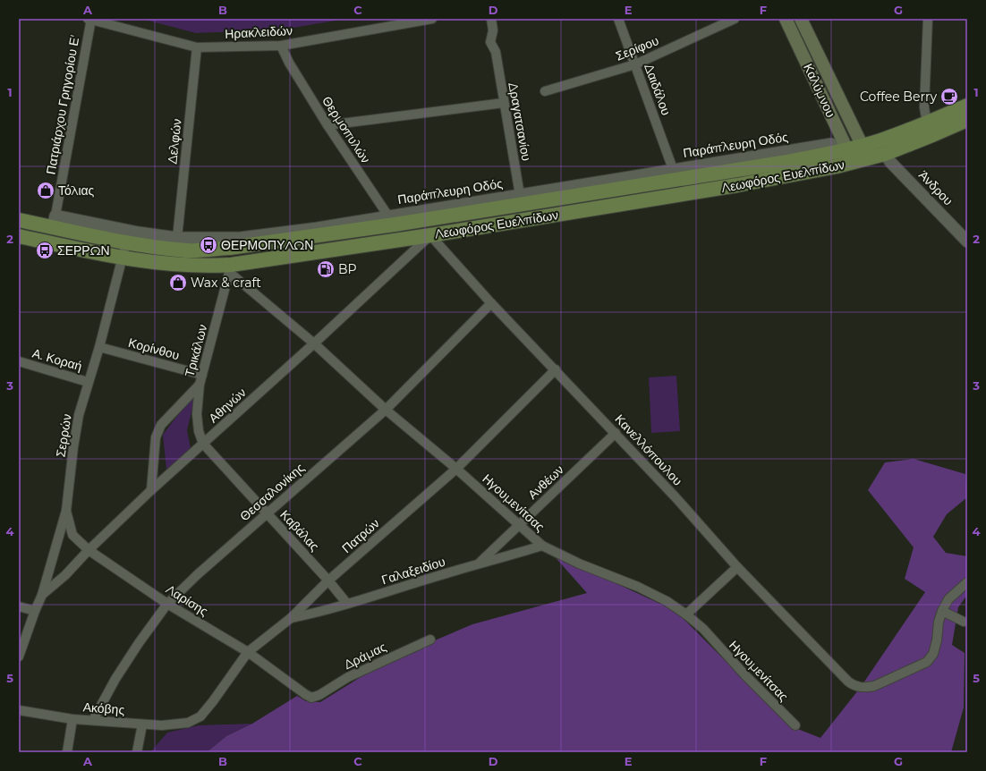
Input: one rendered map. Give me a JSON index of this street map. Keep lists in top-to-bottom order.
{
  "streets": {
    "main road": ["Καλύμνου", "Λεωφόρος Ευελπίδων"],
    "street": [
      "Ηρακλειδών",
      "Σερίφου",
      "Δαιδάλου",
      "Πατριάρχου Γρηγορίου Ε'",
      "Δραγατσανίου",
      "Θερμοπυλών",
      "Δελφών",
      "Παράπλευρη Οδός",
      "Άνδρου",
      "Κορίνθου",
      "Τρικάλων",
      "Α. Κοραή",
      "Αθηνών",
      "Σερρών",
      "Κανελλόπουλου",
      "Ανθέων",
      "Θεσσαλονίκης",
      "Ηγουμενίτσας",
      "Καβάλας",
      "Πατρών",
      "Γαλαξειδίου",
      "Λαρίσης",
      "Δράμας",
      "Ακόβης"
    ]
  },
  "crossings": [
    ["Ηρακλειδών", "Πατριάρχου Γρηγορίου Ε'"],
    ["Ηρακλειδών", "Θερμοπυλών"],
    ["Ηρακλειδών", "Δελφών"],
    ["Σερίφου", "Δαιδάλου"],
    ["Δαιδάλου", "Παράπλευρη Οδός"],
    ["Καλύμνου", "Παράπλευρη Οδός"],
    ["Καλύμνου", "Λεωφόρος Ευελπίδων"],
    ["Πατριάρχου Γρηγορίου Ε'", "Παράπλευρη Οδός"],
    ["Πατριάρχου Γρηγορίου Ε'", "Λεωφόρος Ευελπίδων"],
    ["Δραγατσανίου", "Παράπλευρη Οδός"],
    ["Θερμοπυλών", "Παράπλευρη Οδός"],
    ["Θερμοπυλών", "Λεωφόρος Ευελπίδων"],
    ["Δελφών", "Παράπλευρη Οδός"],
    ["Παράπλευρη Οδός", "Λεωφόρος Ευελπίδων"],
    ["Λεωφόρος Ευελπίδων", "Άνδρου"],
    ["Λεωφόρος Ευελπίδων", "Τρικάλων"],
    ["Λεωφόρος Ευελπίδων", "Αθηνών"],
    ["Λεωφόρος Ευελπίδων", "Σερρών"],
    ["Λεωφόρος Ευελπίδων", "Κανελλόπουλου"],
    ["Λεωφόρος Ευελπίδων", "Ηγουμενίτσας"],
    ["Κορίνθου", "Τρικάλων"],
    ["Κορίνθου", "Σερρών"],
    ["Τρικάλων", "Αθηνών"],
    ["Τρικάλων", "Ηγουμενίτσας"],
    ["Τρικάλων", "Καβάλας"],
    ["Α. Κοραή", "Σερρών"],
    ["Αθηνών", "Σερρών"],
    ["Αθηνών", "Κανελλόπουλου"],
    ["Αθηνών", "Ηγουμενίτσας"],
    ["Αθηνών", "Καβάλας"],
    ["Αθηνών", "Λαρίσης"],
    ["Σερρών", "Λαρίσης"],
    ["Κανελλόπουλου", "Ανθέων"],
    ["Κανελλόπουλου", "Θεσσαλονίκης"],
    ["Κανελλόπουλου", "Πατρών"],
    ["Ανθέων", "Ηγουμενίτσας"],
    ["Ανθέων", "Γαλαξειδίου"],
    ["Θεσσαλονίκης", "Ηγουμενίτσας"],
    ["Θεσσαλονίκης", "Καβάλας"],
    ["Θεσσαλονίκης", "Λαρίσης"],
    ["Θεσσαλονίκης", "Ακόβης"],
    ["Ηγουμενίτσας", "Πατρών"],
    ["Ηγουμενίτσας", "Γαλαξειδίου"],
    ["Καβάλας", "Πατρών"],
    ["Καβάλας", "Γαλαξειδίου"],
    ["Πατρών", "Γαλαξειδίου"],
    ["Πατρών", "Λαρίσης"],
    ["Πατρών", "Ακόβης"],
    ["Λαρίσης", "Δράμας"]
  ],
  "places": {
    "cafe": ["Coffee Berry"],
    "shop": ["Τόλιας", "Wax & craft"],
    "bus stop": ["ΘΕΡΜΟΠΥΛΩΝ", "ΣΕΡΡΩΝ"],
    "fuel station": ["BP"]
  },
  "grid": {
    "columns": [
      "A",
      "B",
      "C",
      "D",
      "E",
      "F",
      "G"
    ],
    "rows": [
      "1",
      "2",
      "3",
      "4",
      "5"
    ]
  }
}
